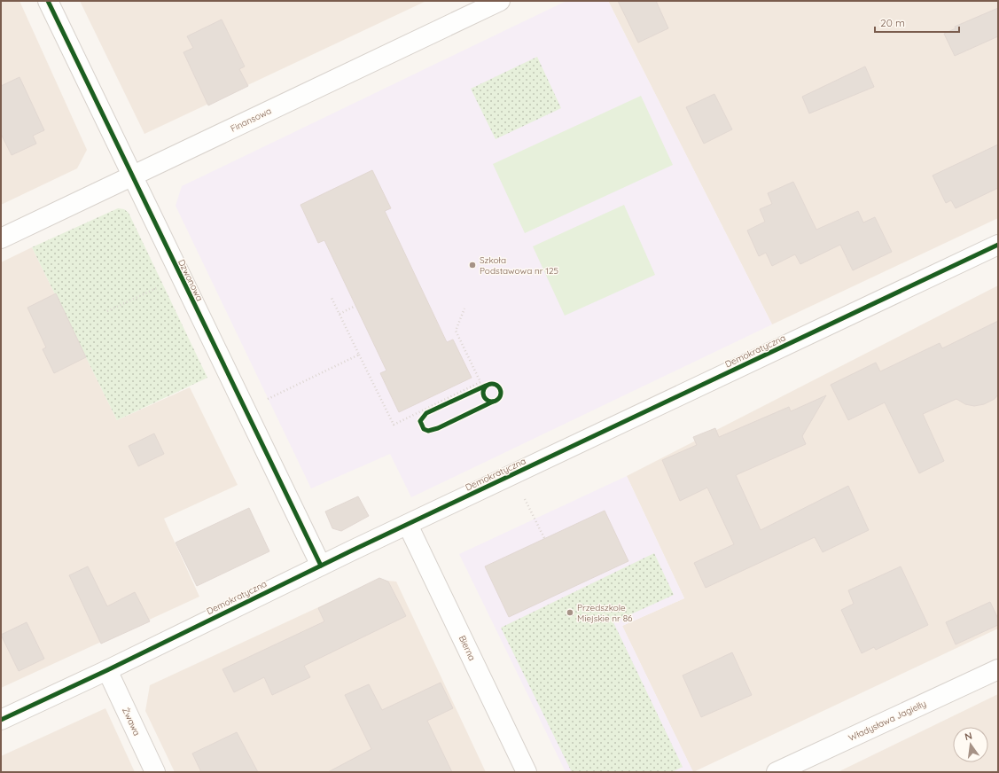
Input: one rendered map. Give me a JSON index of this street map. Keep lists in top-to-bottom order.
{
  "streets": {
    "street": [
      "Finansowa",
      "Dzwonowa",
      "Demokratyczna",
      "Bierna",
      "Władysława Jagiełły",
      "Żwawa"
    ]
  },
  "crossings": [
    ["Finansowa", "Dzwonowa"],
    ["Dzwonowa", "Demokratyczna"],
    ["Demokratyczna", "Bierna"],
    ["Demokratyczna", "Żwawa"]
  ],
  "places": ["Szkoła Podstawowa nr 125", "Przedszkole Miejskie nr 86"],
  "scale_bar": "20 m",
  "north": "top"
}
